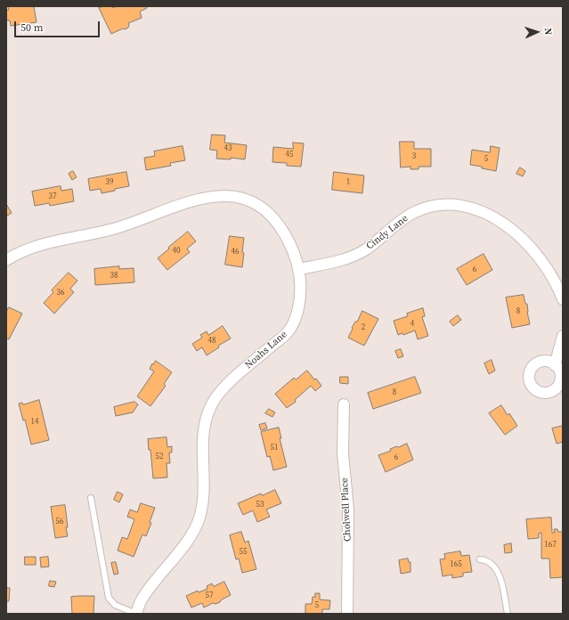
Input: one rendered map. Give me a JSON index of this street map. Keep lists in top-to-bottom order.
{
  "streets": {
    "street": ["Cindy Lane", "Noahs Lane", "Cholwell Place"]
  },
  "crossings": [
    ["Cindy Lane", "Noahs Lane"]
  ],
  "house_numbers": [
    "43",
    "45",
    "3",
    "5",
    "39",
    "1",
    "37",
    "40",
    "46",
    "6",
    "38",
    "36",
    "8",
    "4",
    "2",
    "48",
    "8",
    "14",
    "51",
    "52",
    "6",
    "53",
    "56",
    "167",
    "55",
    "165",
    "57",
    "5"
  ],
  "scale_bar": "50 m",
  "north": "right"
}
